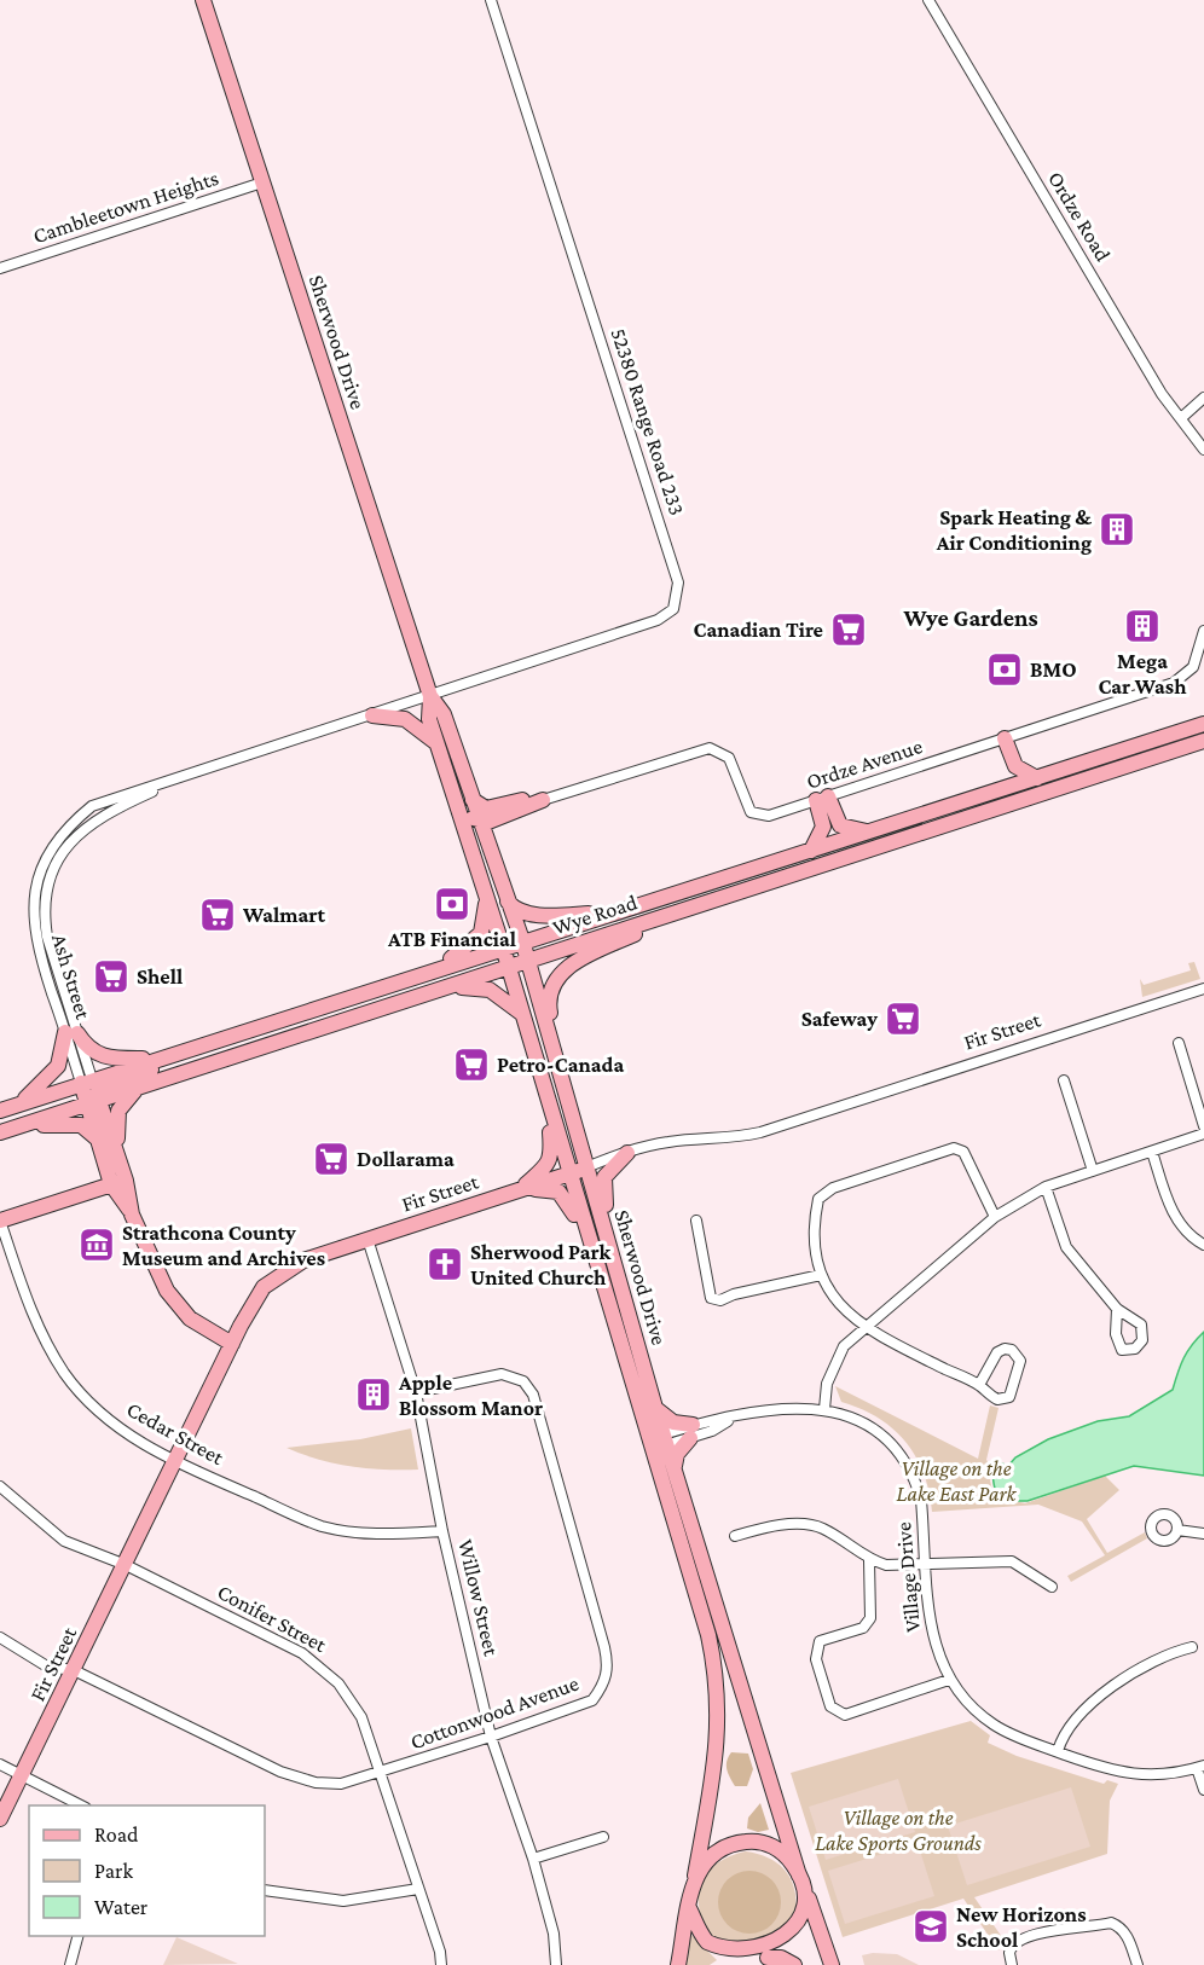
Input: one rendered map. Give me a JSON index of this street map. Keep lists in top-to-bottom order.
{
  "streets": {
    "main road": [
      "Sherwood Drive",
      "Wye Road",
      "Ash Street",
      "Fir Street"
    ],
    "street": [
      "Cambleetown Heights",
      "Ordze Road",
      "52380 Range Road 233",
      "Ordze Avenue",
      "Cedar Street",
      "Village Drive",
      "Willow Street",
      "Conifer Street",
      "Cottonwood Avenue"
    ]
  },
  "crossings": [
    ["Cambleetown Heights", "Sherwood Drive"],
    ["Sherwood Drive", "52380 Range Road 233"],
    ["Sherwood Drive", "Wye Road"],
    ["Sherwood Drive", "Ash Street"],
    ["Sherwood Drive", "Fir Street"],
    ["Sherwood Drive", "Village Drive"],
    ["52380 Range Road 233", "Ash Street"],
    ["Wye Road", "Ash Street"],
    ["Ash Street", "Fir Street"],
    ["Fir Street", "Cedar Street"],
    ["Fir Street", "Willow Street"],
    ["Fir Street", "Conifer Street"],
    ["Fir Street", "Cottonwood Avenue"],
    ["Cedar Street", "Willow Street"],
    ["Willow Street", "Cottonwood Avenue"],
    ["Conifer Street", "Cottonwood Avenue"]
  ],
  "districts": ["Wye Gardens"],
  "parks": ["Village on the Lake East Park", "Village on the Lake Sports Grounds"],
  "places": {
    "building": ["Spark Heating & Air Conditioning", "Mega Car Wash", "Apple Blossom Manor"],
    "supermarket": [
      "Canadian Tire",
      "Walmart",
      "Shell",
      "Safeway",
      "Petro-Canada",
      "Dollarama"
    ],
    "bank": ["BMO", "ATB Financial"],
    "museum": ["Strathcona County Museum and Archives"],
    "church": ["Sherwood Park United Church"],
    "school or university": ["New Horizons School"]
  },
  "legend": ["Road", "Park", "Water"]
}
